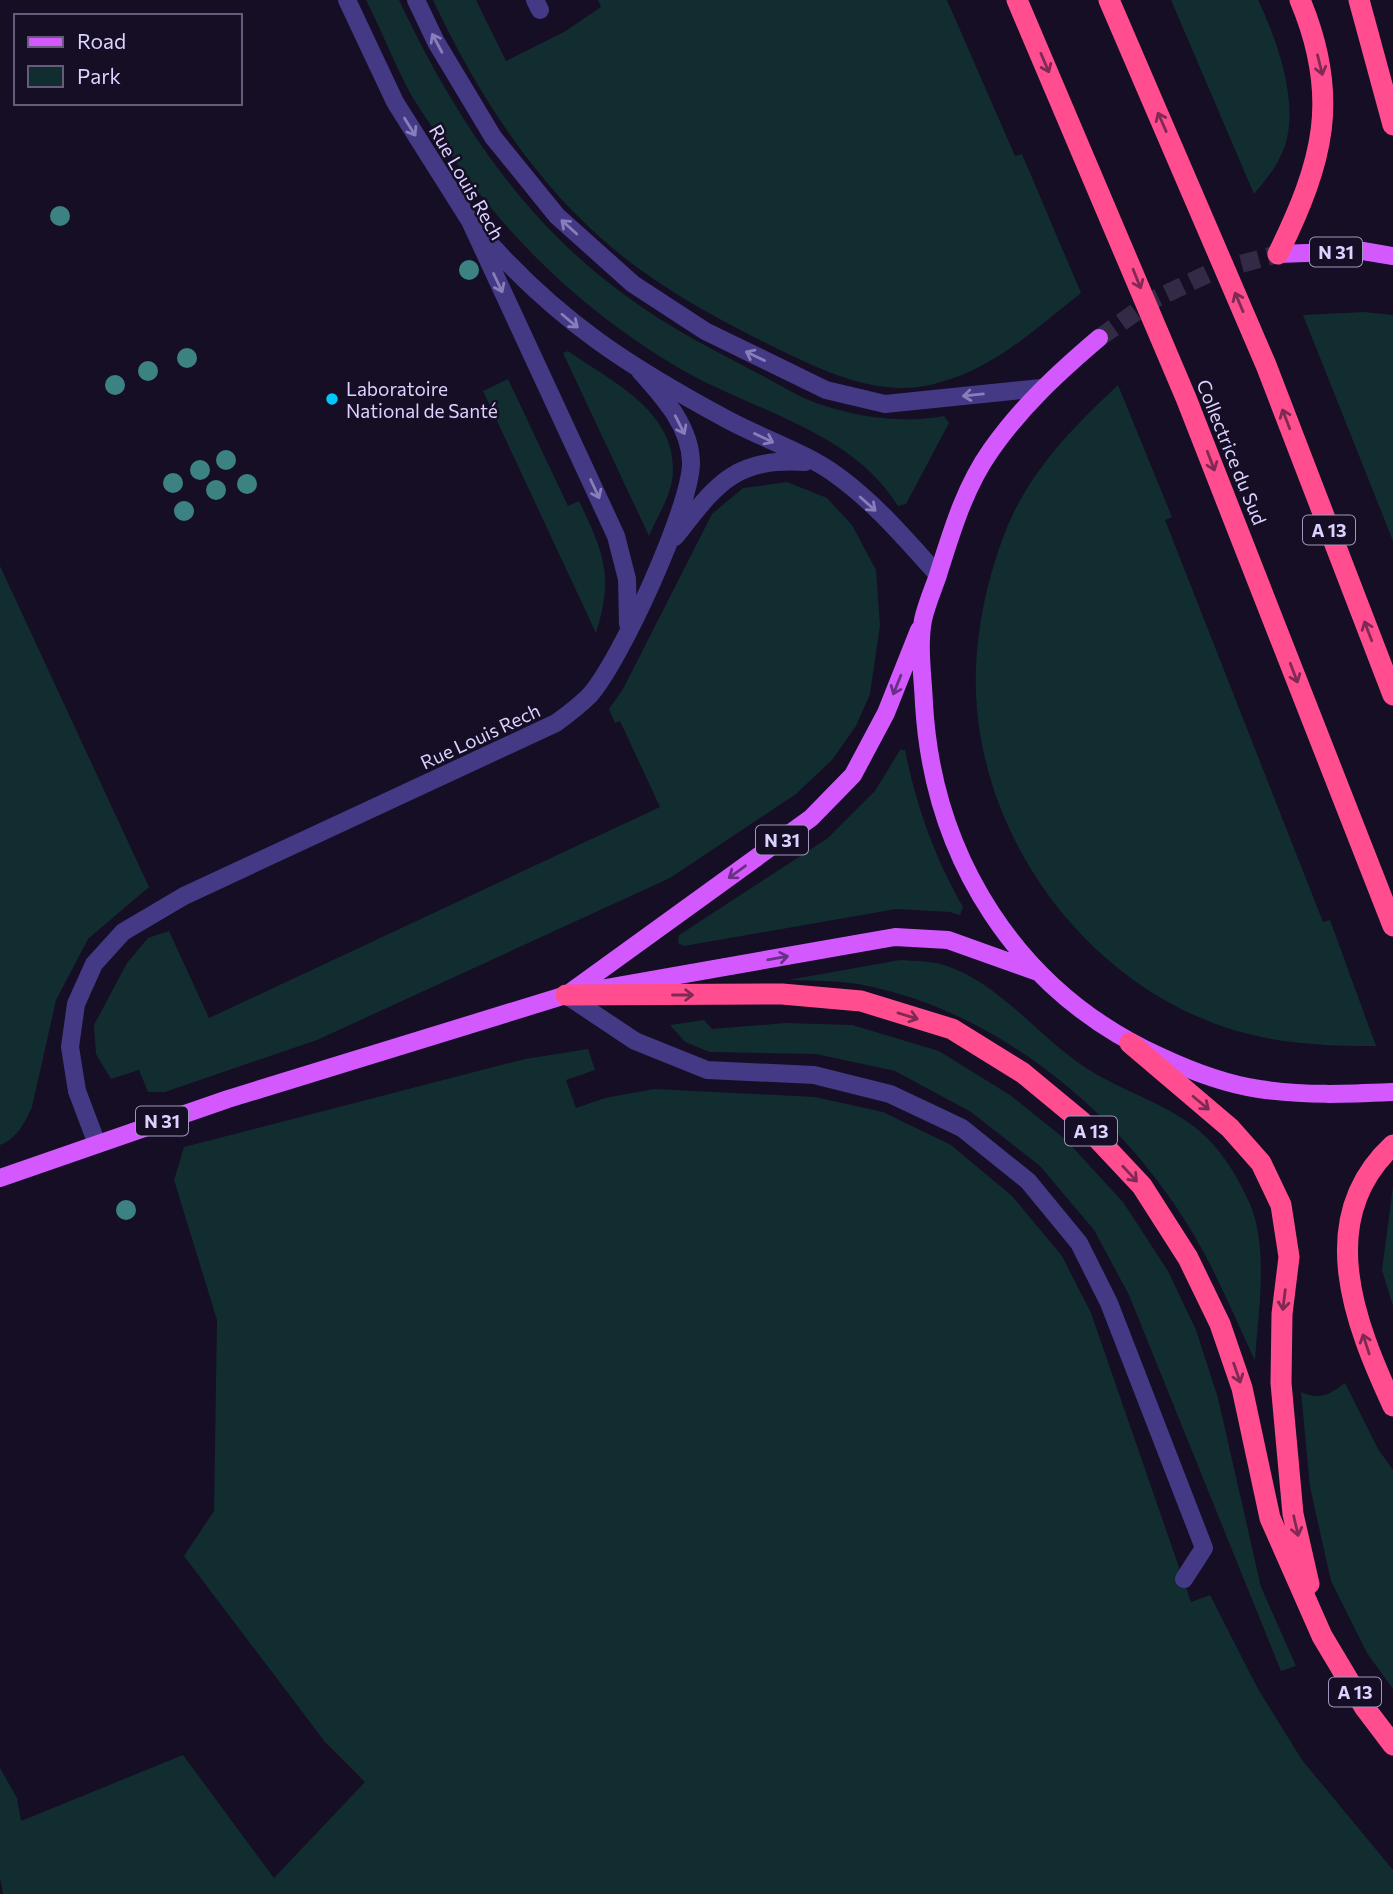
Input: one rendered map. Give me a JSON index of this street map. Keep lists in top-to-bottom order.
{
  "streets": {
    "highway": ["Collectrice du Sud", "A 13"],
    "main road": ["N 31"],
    "street": ["Rue Louis Rech"]
  },
  "crossings": [
    ["Rue Louis Rech", "N 31"],
    ["N 31", "A 13"]
  ],
  "places": ["Laboratoire National de Santé"],
  "legend": ["Road", "Park"]
}
